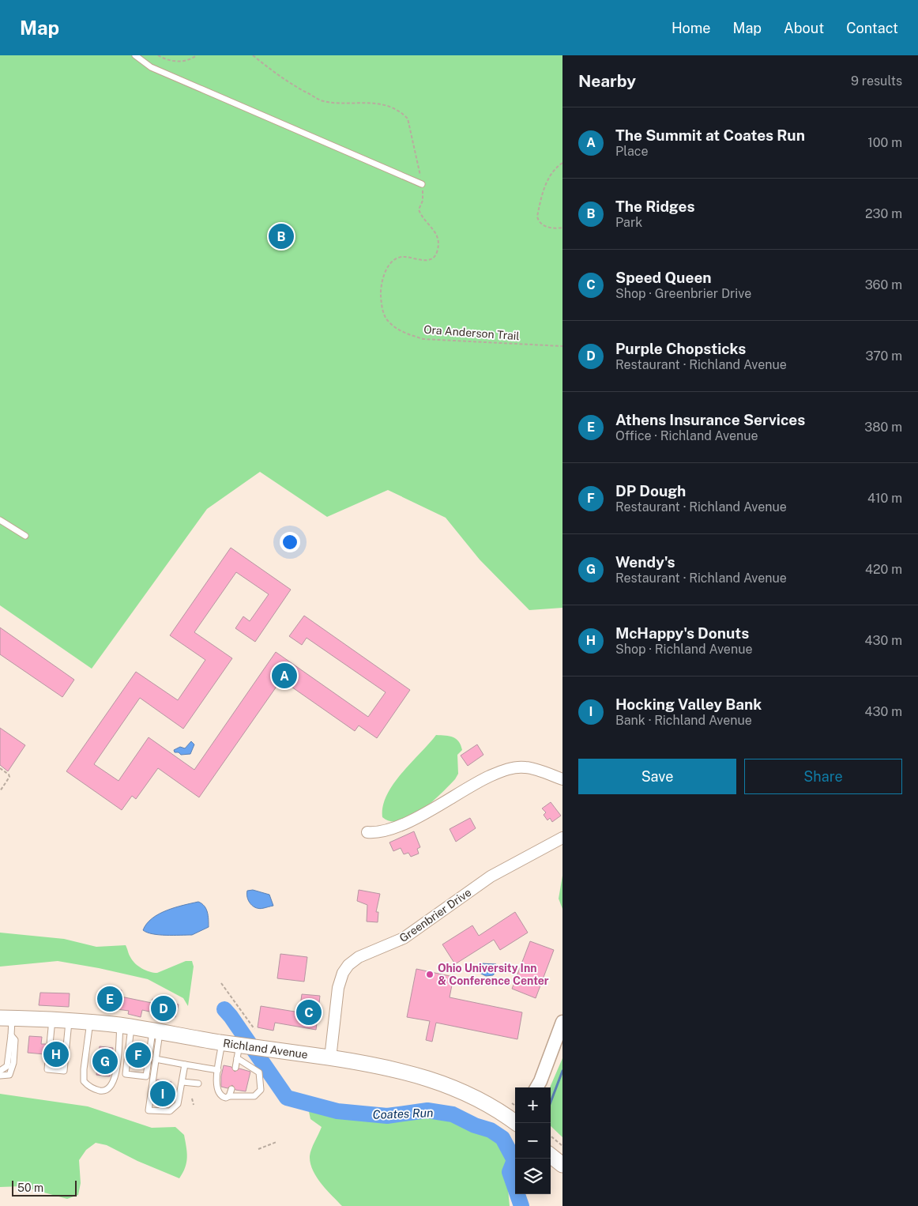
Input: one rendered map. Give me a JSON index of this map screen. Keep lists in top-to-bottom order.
{
  "streets": {
    "main road": ["Richland Avenue"],
    "street": ["Greenbrier Drive"],
    "path": ["Ora Anderson Trail"]
  },
  "crossings": [
    ["Greenbrier Drive", "Richland Avenue"]
  ],
  "water": ["Coates Run"],
  "places": ["Ohio University Inn & Conference Center"],
  "scale_bar": "50 m",
  "page": {
    "header": "Map",
    "nav": [
      "Home",
      "Map",
      "About",
      "Contact"
    ],
    "heading": ["Nearby", "9 results"],
    "list": [
      {
        "mark": "A",
        "name": "The Summit at Coates Run",
        "note": "Place",
        "value": "100 m"
      },
      {
        "mark": "B",
        "name": "The Ridges",
        "note": "Park",
        "value": "230 m"
      },
      {
        "mark": "C",
        "name": "Speed Queen",
        "note": "Shop · Greenbrier Drive",
        "value": "360 m"
      },
      {
        "mark": "D",
        "name": "Purple Chopsticks",
        "note": "Restaurant · Richland Avenue",
        "value": "370 m"
      },
      {
        "mark": "E",
        "name": "Athens Insurance Services",
        "note": "Office · Richland Avenue",
        "value": "380 m"
      },
      {
        "mark": "F",
        "name": "DP Dough",
        "note": "Restaurant · Richland Avenue",
        "value": "410 m"
      },
      {
        "mark": "G",
        "name": "Wendy's",
        "note": "Restaurant · Richland Avenue",
        "value": "420 m"
      },
      {
        "mark": "H",
        "name": "McHappy's Donuts",
        "note": "Shop · Richland Avenue",
        "value": "430 m"
      },
      {
        "mark": "I",
        "name": "Hocking Valley Bank",
        "note": "Bank · Richland Avenue",
        "value": "430 m"
      }
    ],
    "pins": [
      "B",
      "A",
      "E",
      "D",
      "C",
      "H",
      "F",
      "G",
      "I"
    ],
    "buttons": ["Save", "Share"],
    "map_buttons": ["+", "−"],
    "scale": "50 m"
  }
}
